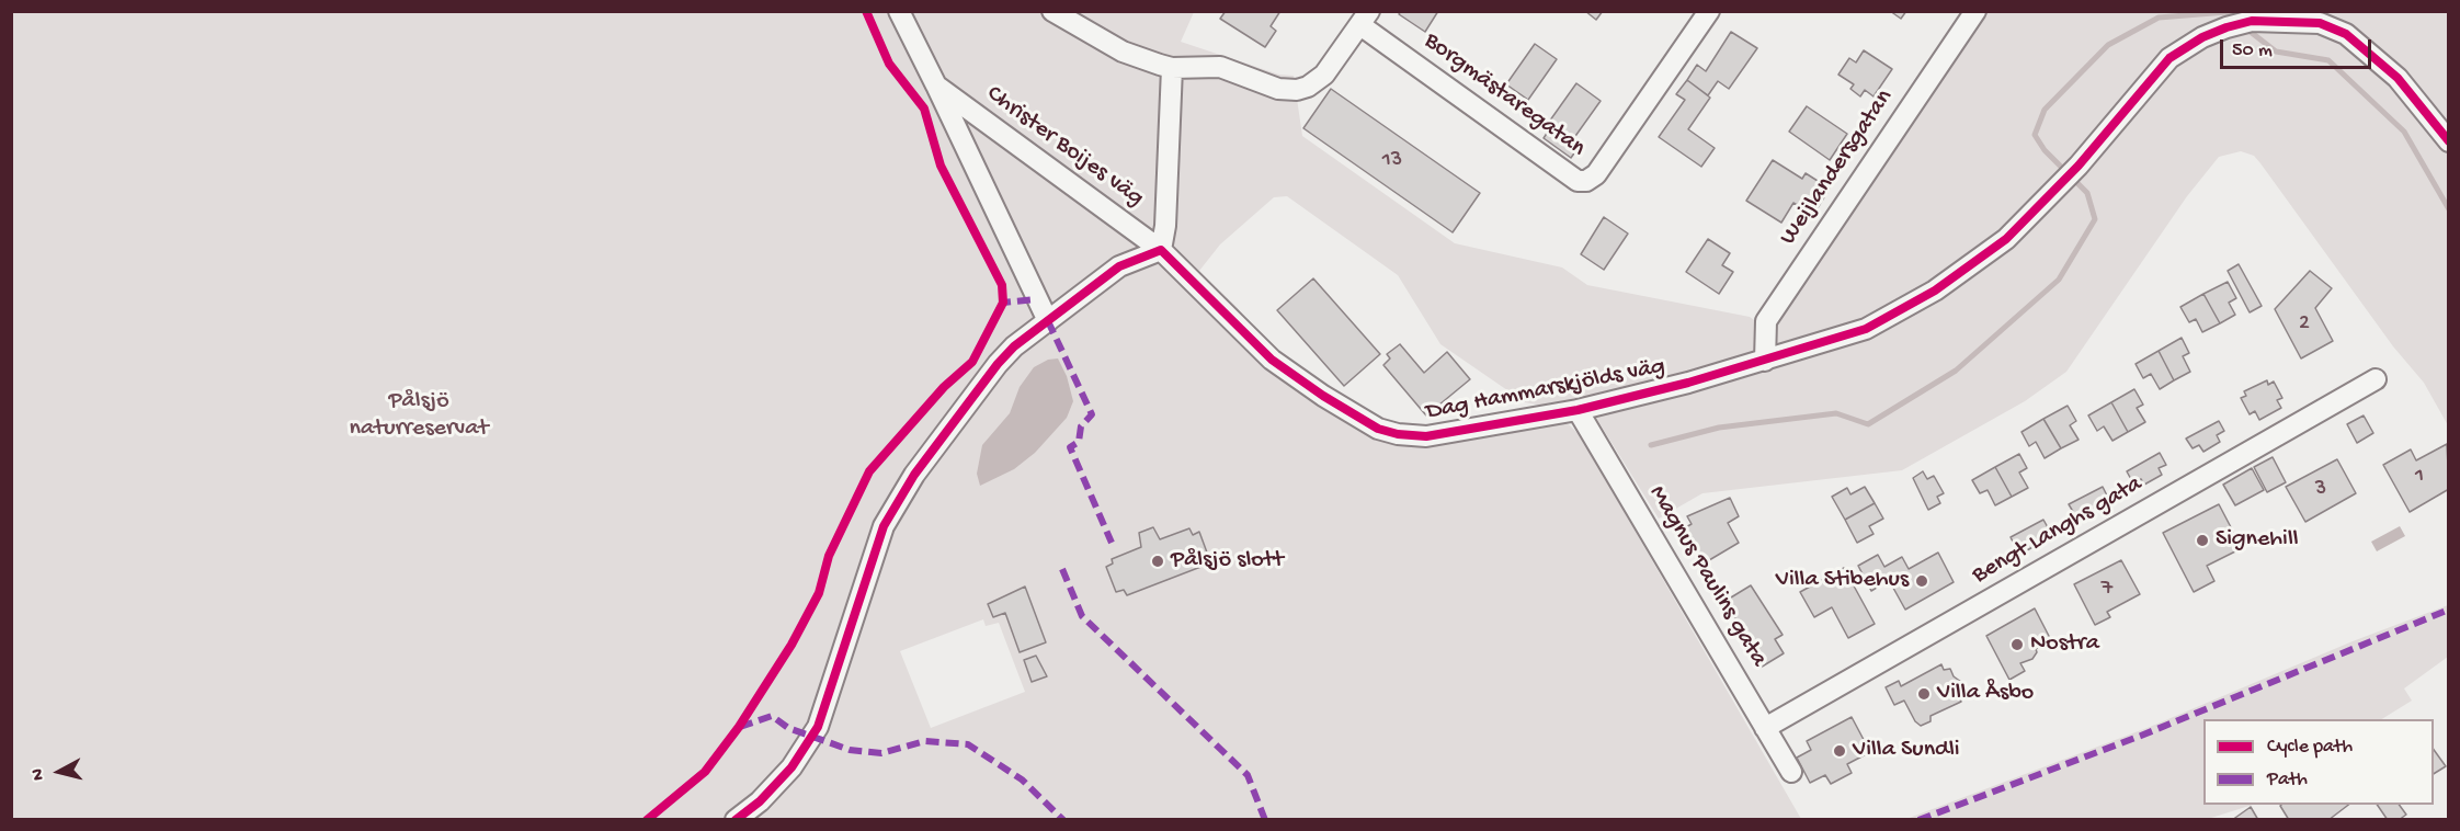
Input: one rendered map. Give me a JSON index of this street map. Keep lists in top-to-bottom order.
{
  "streets": {
    "street": [
      "Borgmästaregatan",
      "Christer Boijes väg",
      "Weijlandersgatan",
      "Dag Hammarskjölds väg",
      "Bengt Langhs gata",
      "Magnus Paulins gata"
    ]
  },
  "crossings": [
    ["Christer Boijes väg", "Dag Hammarskjölds väg"],
    ["Weijlandersgatan", "Dag Hammarskjölds väg"],
    ["Dag Hammarskjölds väg", "Magnus Paulins gata"],
    ["Bengt Langhs gata", "Magnus Paulins gata"]
  ],
  "parks": ["Pålsjö naturreservat"],
  "places": [
    "Signehill",
    "Pålsjö slott",
    "Villa Stibehus",
    "Nostra",
    "Villa Åsbo",
    "Villa Sundli"
  ],
  "house_numbers": [
    "13",
    "2",
    "1",
    "3",
    "7"
  ],
  "legend": ["Cycle path", "Path"],
  "scale_bar": "50 m",
  "north": "left"
}
